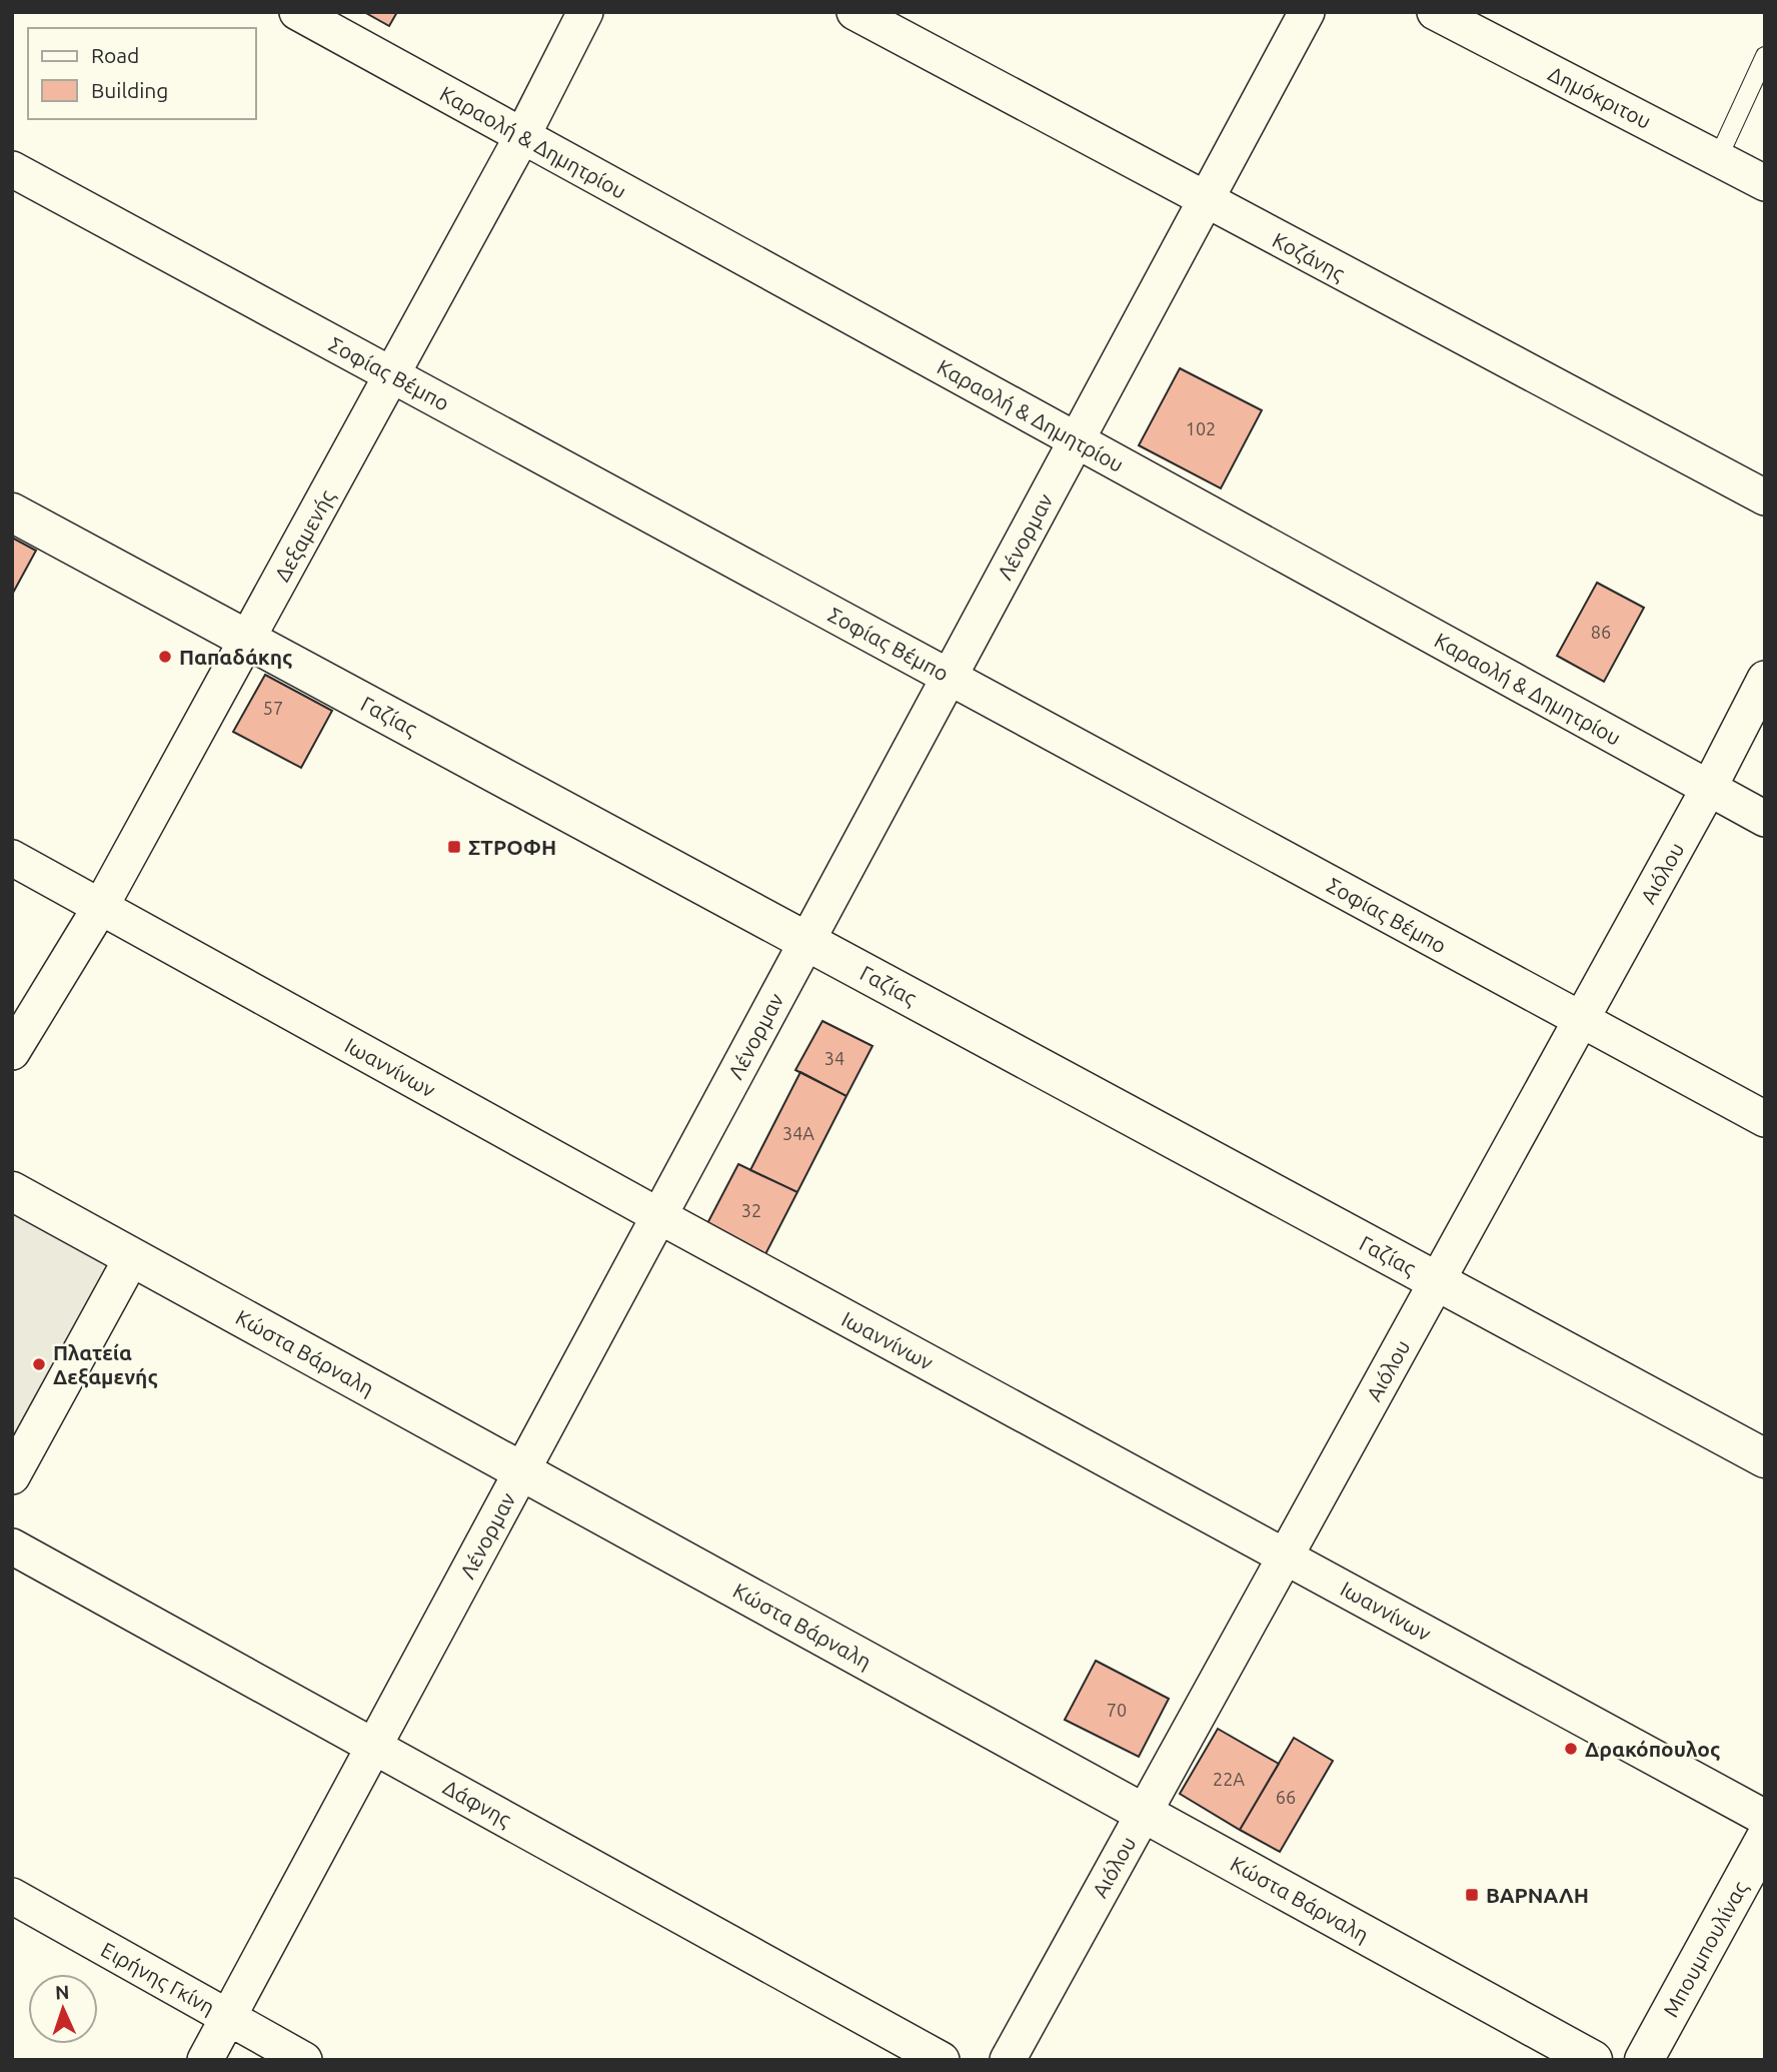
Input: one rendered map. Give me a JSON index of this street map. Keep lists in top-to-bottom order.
{
  "streets": {
    "street": [
      "Δημόκριτου",
      "Καραολή & Δημητρίου",
      "Κοζάνης",
      "Σοφίας Βέμπο",
      "Δεξαμενής",
      "Λένορμαν",
      "Γαζίας",
      "Αιόλου",
      "Ιωαννίνων",
      "Κώστα Βάρναλη",
      "Δάφνης",
      "Μπουμπουλίνας",
      "Ειρήνης Γκίνη"
    ]
  },
  "crossings": [
    ["Καραολή & Δημητρίου", "Δεξαμενής"],
    ["Καραολή & Δημητρίου", "Λένορμαν"],
    ["Καραολή & Δημητρίου", "Αιόλου"],
    ["Κοζάνης", "Λένορμαν"],
    ["Σοφίας Βέμπο", "Δεξαμενής"],
    ["Σοφίας Βέμπο", "Λένορμαν"],
    ["Σοφίας Βέμπο", "Αιόλου"],
    ["Δεξαμενής", "Γαζίας"],
    ["Δεξαμενής", "Ιωαννίνων"],
    ["Λένορμαν", "Γαζίας"],
    ["Λένορμαν", "Ιωαννίνων"],
    ["Λένορμαν", "Κώστα Βάρναλη"],
    ["Λένορμαν", "Δάφνης"],
    ["Λένορμαν", "Ειρήνης Γκίνη"],
    ["Γαζίας", "Αιόλου"],
    ["Αιόλου", "Ιωαννίνων"],
    ["Αιόλου", "Κώστα Βάρναλη"]
  ],
  "places": {
    "other": ["Παπαδάκης", "Πλατεία Δεξαμενής", "Δρακόπουλος"],
    "transit": ["ΣΤΡΟΦΗ", "ΒΑΡΝΑΛΗ"]
  },
  "house_numbers": [
    "102",
    "86",
    "57",
    "34",
    "34Α",
    "32",
    "70",
    "22A",
    "66"
  ],
  "legend": ["Road", "Building"],
  "north": "top"
}
